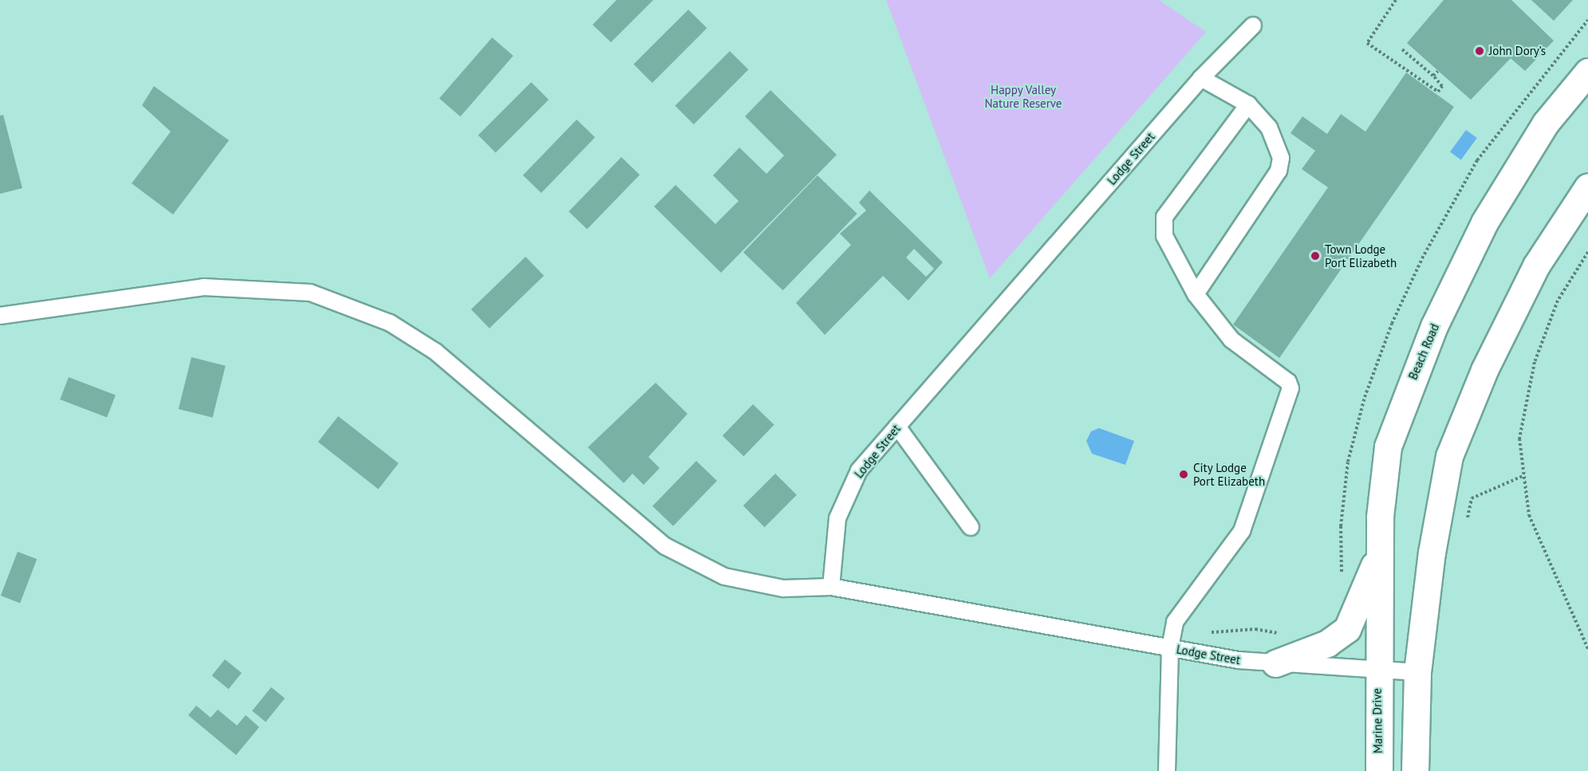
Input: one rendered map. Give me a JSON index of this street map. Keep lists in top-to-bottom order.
{
  "streets": {
    "main road": ["Beach Road", "Marine Drive"],
    "lane": ["Lodge Street"]
  },
  "crossings": [
    ["Lodge Street", "Beach Road"],
    ["Lodge Street", "Marine Drive"],
    ["Beach Road", "Marine Drive"]
  ],
  "parks": ["Happy Valley Nature Reserve"],
  "places": ["John Dory’s", "Town Lodge Port Elizabeth", "City Lodge Port Elizabeth"]
}
